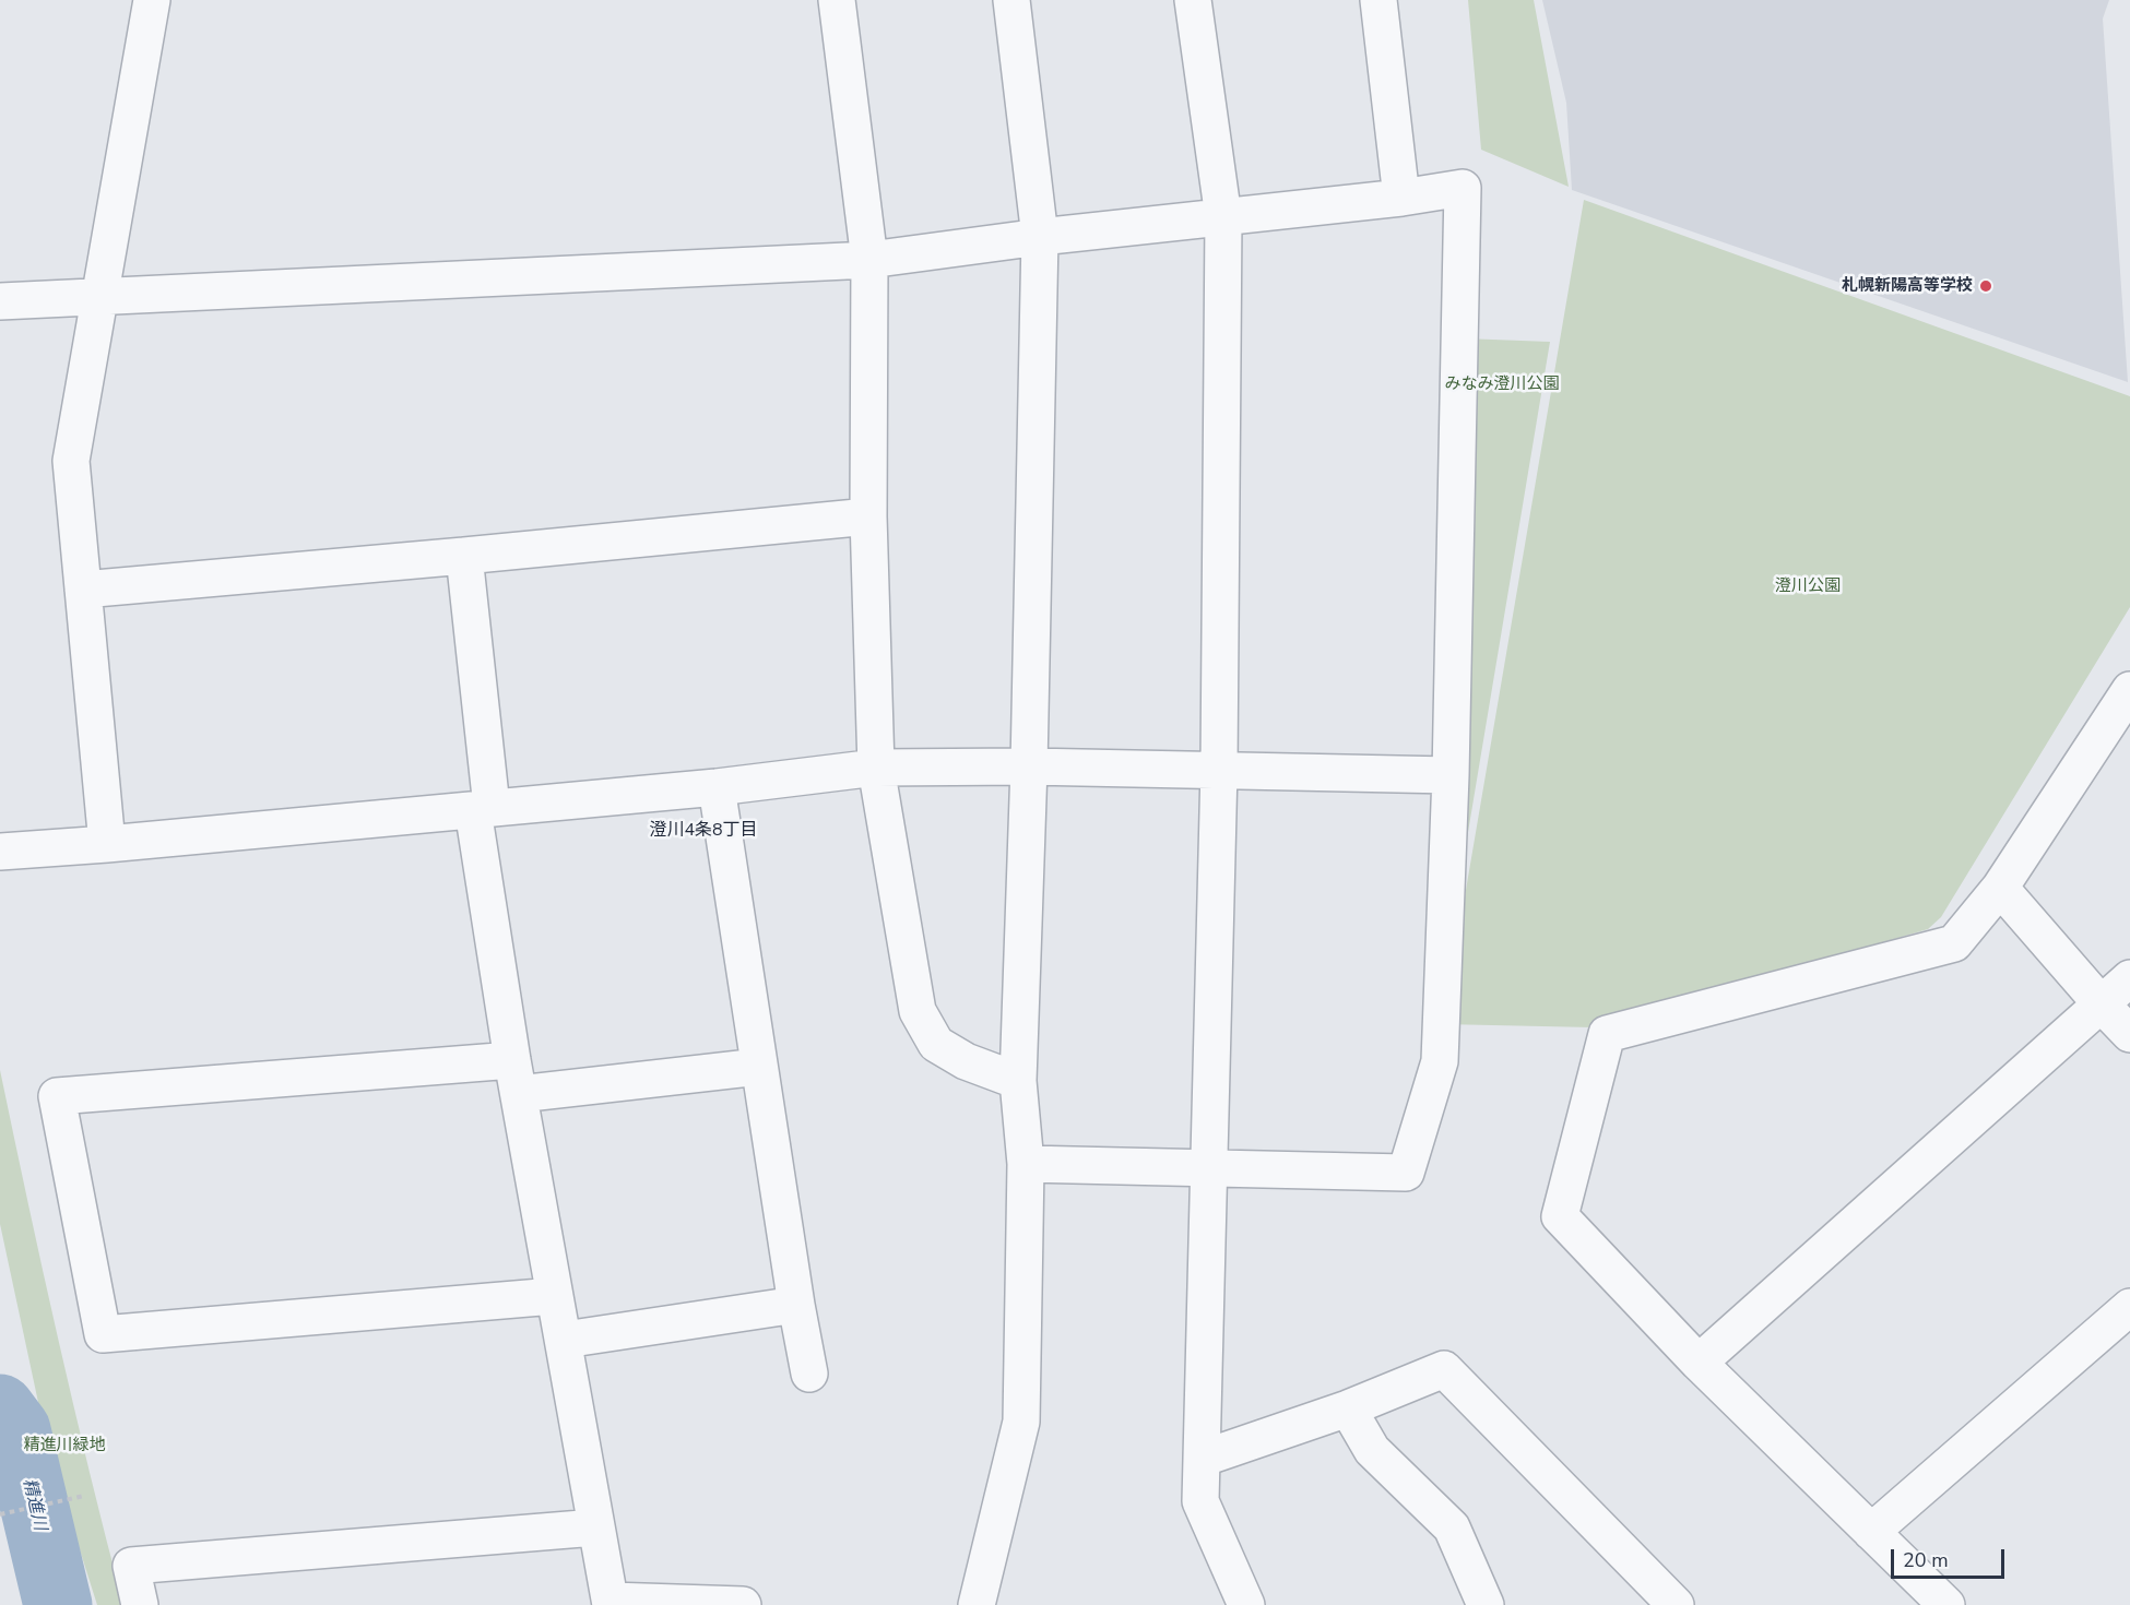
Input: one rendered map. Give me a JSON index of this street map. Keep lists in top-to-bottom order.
{
  "districts": ["澄川4条8丁目"],
  "water": ["精進川"],
  "parks": ["みなみ澄川公園", "澄川公園", "精進川緑地"],
  "places": ["札幌新陽高等学校"],
  "scale_bar": "20 m"
}
